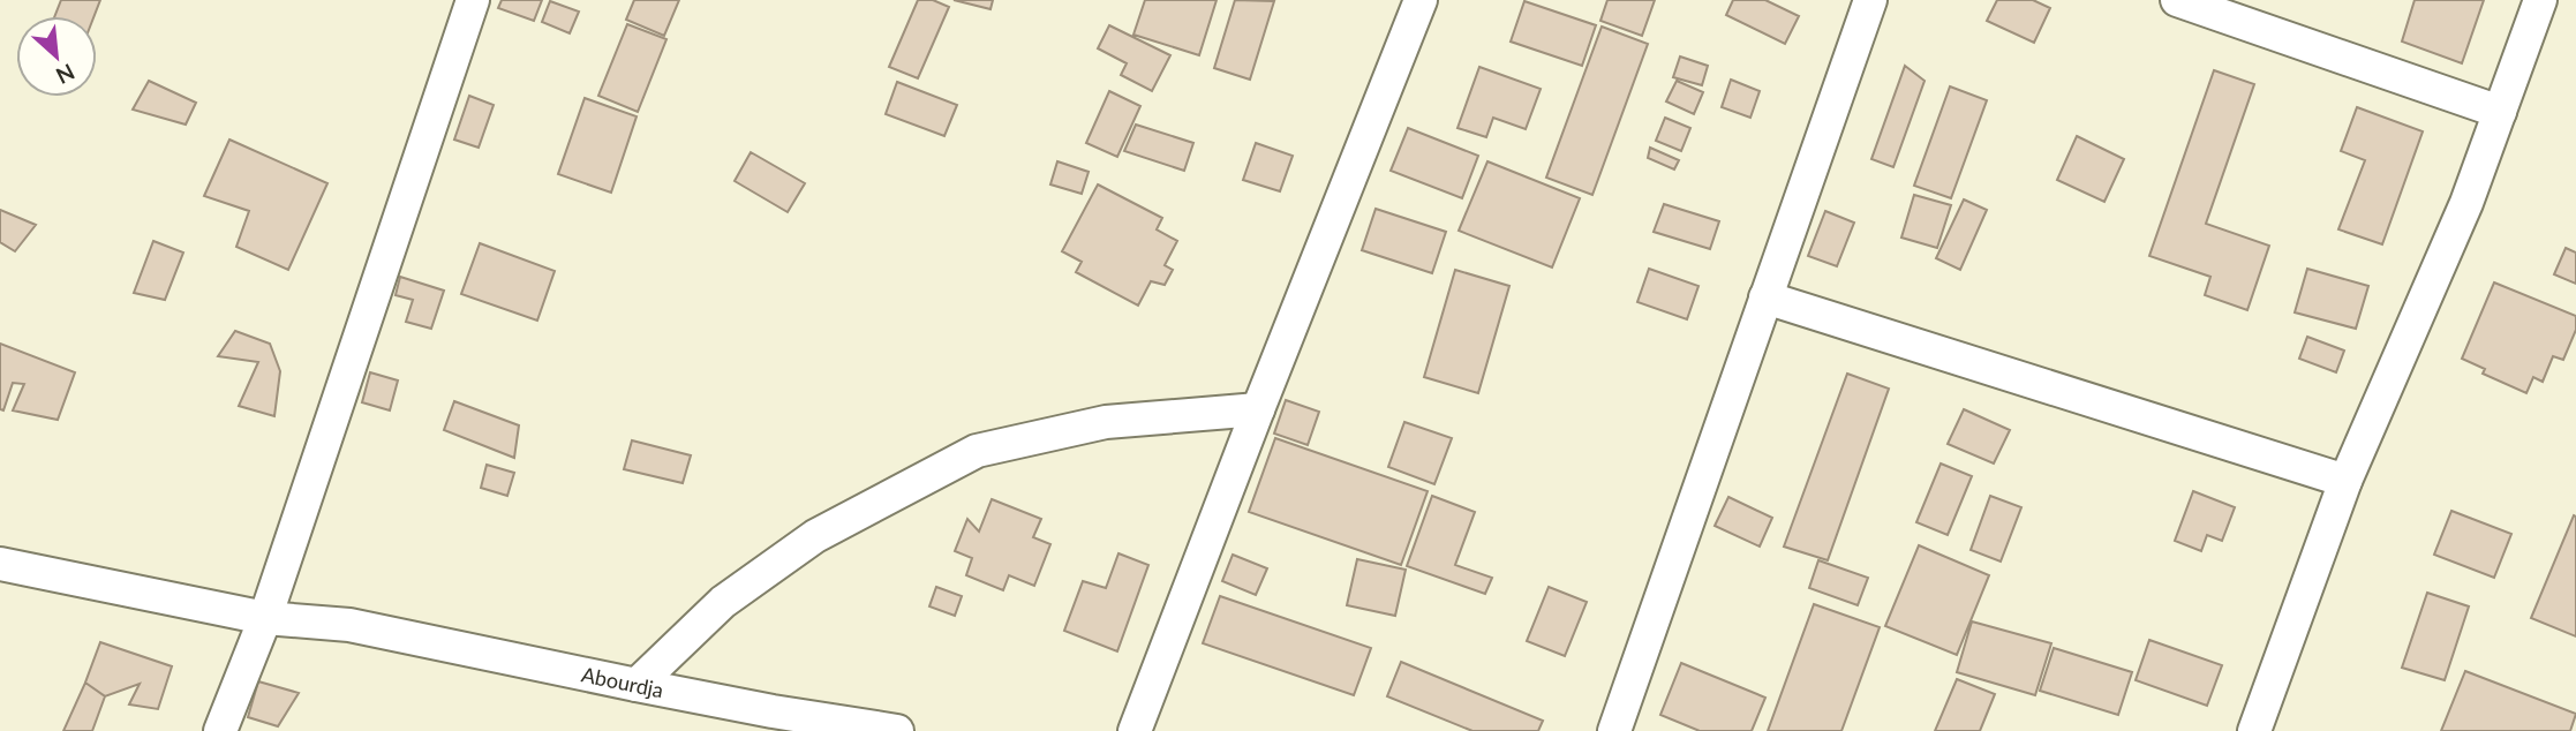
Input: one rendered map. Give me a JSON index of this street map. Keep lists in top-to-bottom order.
{
  "streets": {
    "street": ["Abourdja"]
  },
  "north": "bottom right"
}
